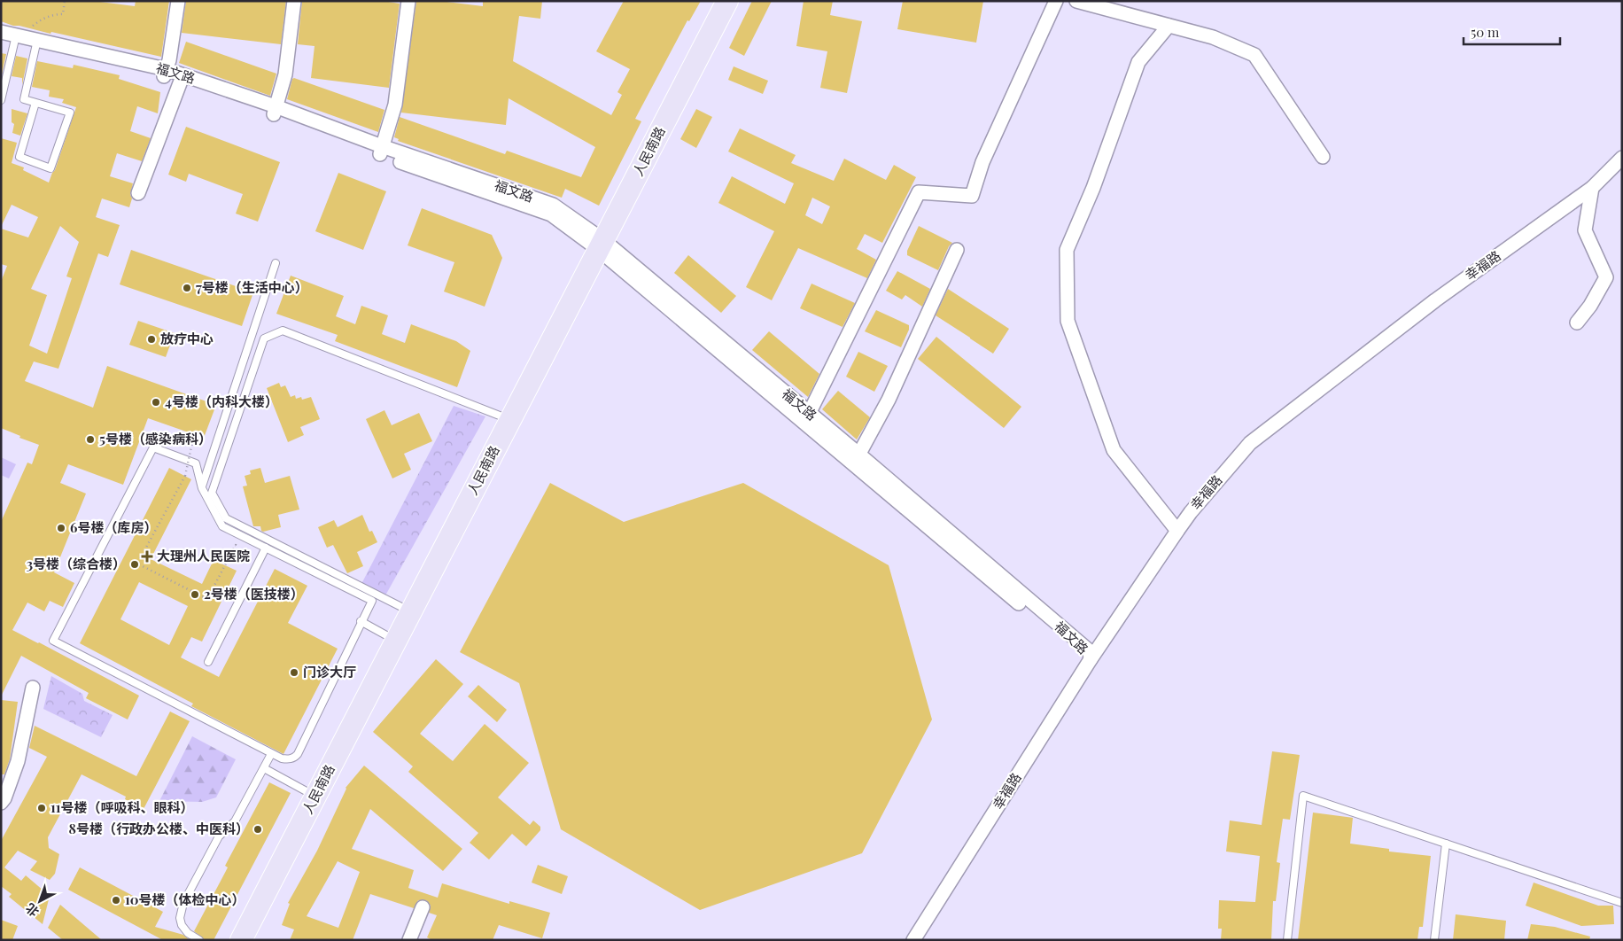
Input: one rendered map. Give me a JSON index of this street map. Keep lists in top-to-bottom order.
{
  "streets": {
    "main road": ["人民南路"],
    "street": ["福文路", "幸福路"]
  },
  "crossings": [
    ["福文路", "人民南路"],
    ["福文路", "幸福路"]
  ],
  "places": {
    "other": [
      "7号楼（生活中心）",
      "放疗中心",
      "4号楼（内科大楼）",
      "5号楼（感染病科）",
      "6号楼（库房）",
      "3号楼（综合楼）",
      "2号楼（医技楼）",
      "门诊大厅",
      "11号楼（呼吸科、眼科）",
      "8号楼（行政办公楼、中医科）",
      "10号楼（体检中心）"
    ],
    "health": ["大理州人民医院"]
  },
  "scale_bar": "50 m",
  "north": "bottom left"
}
